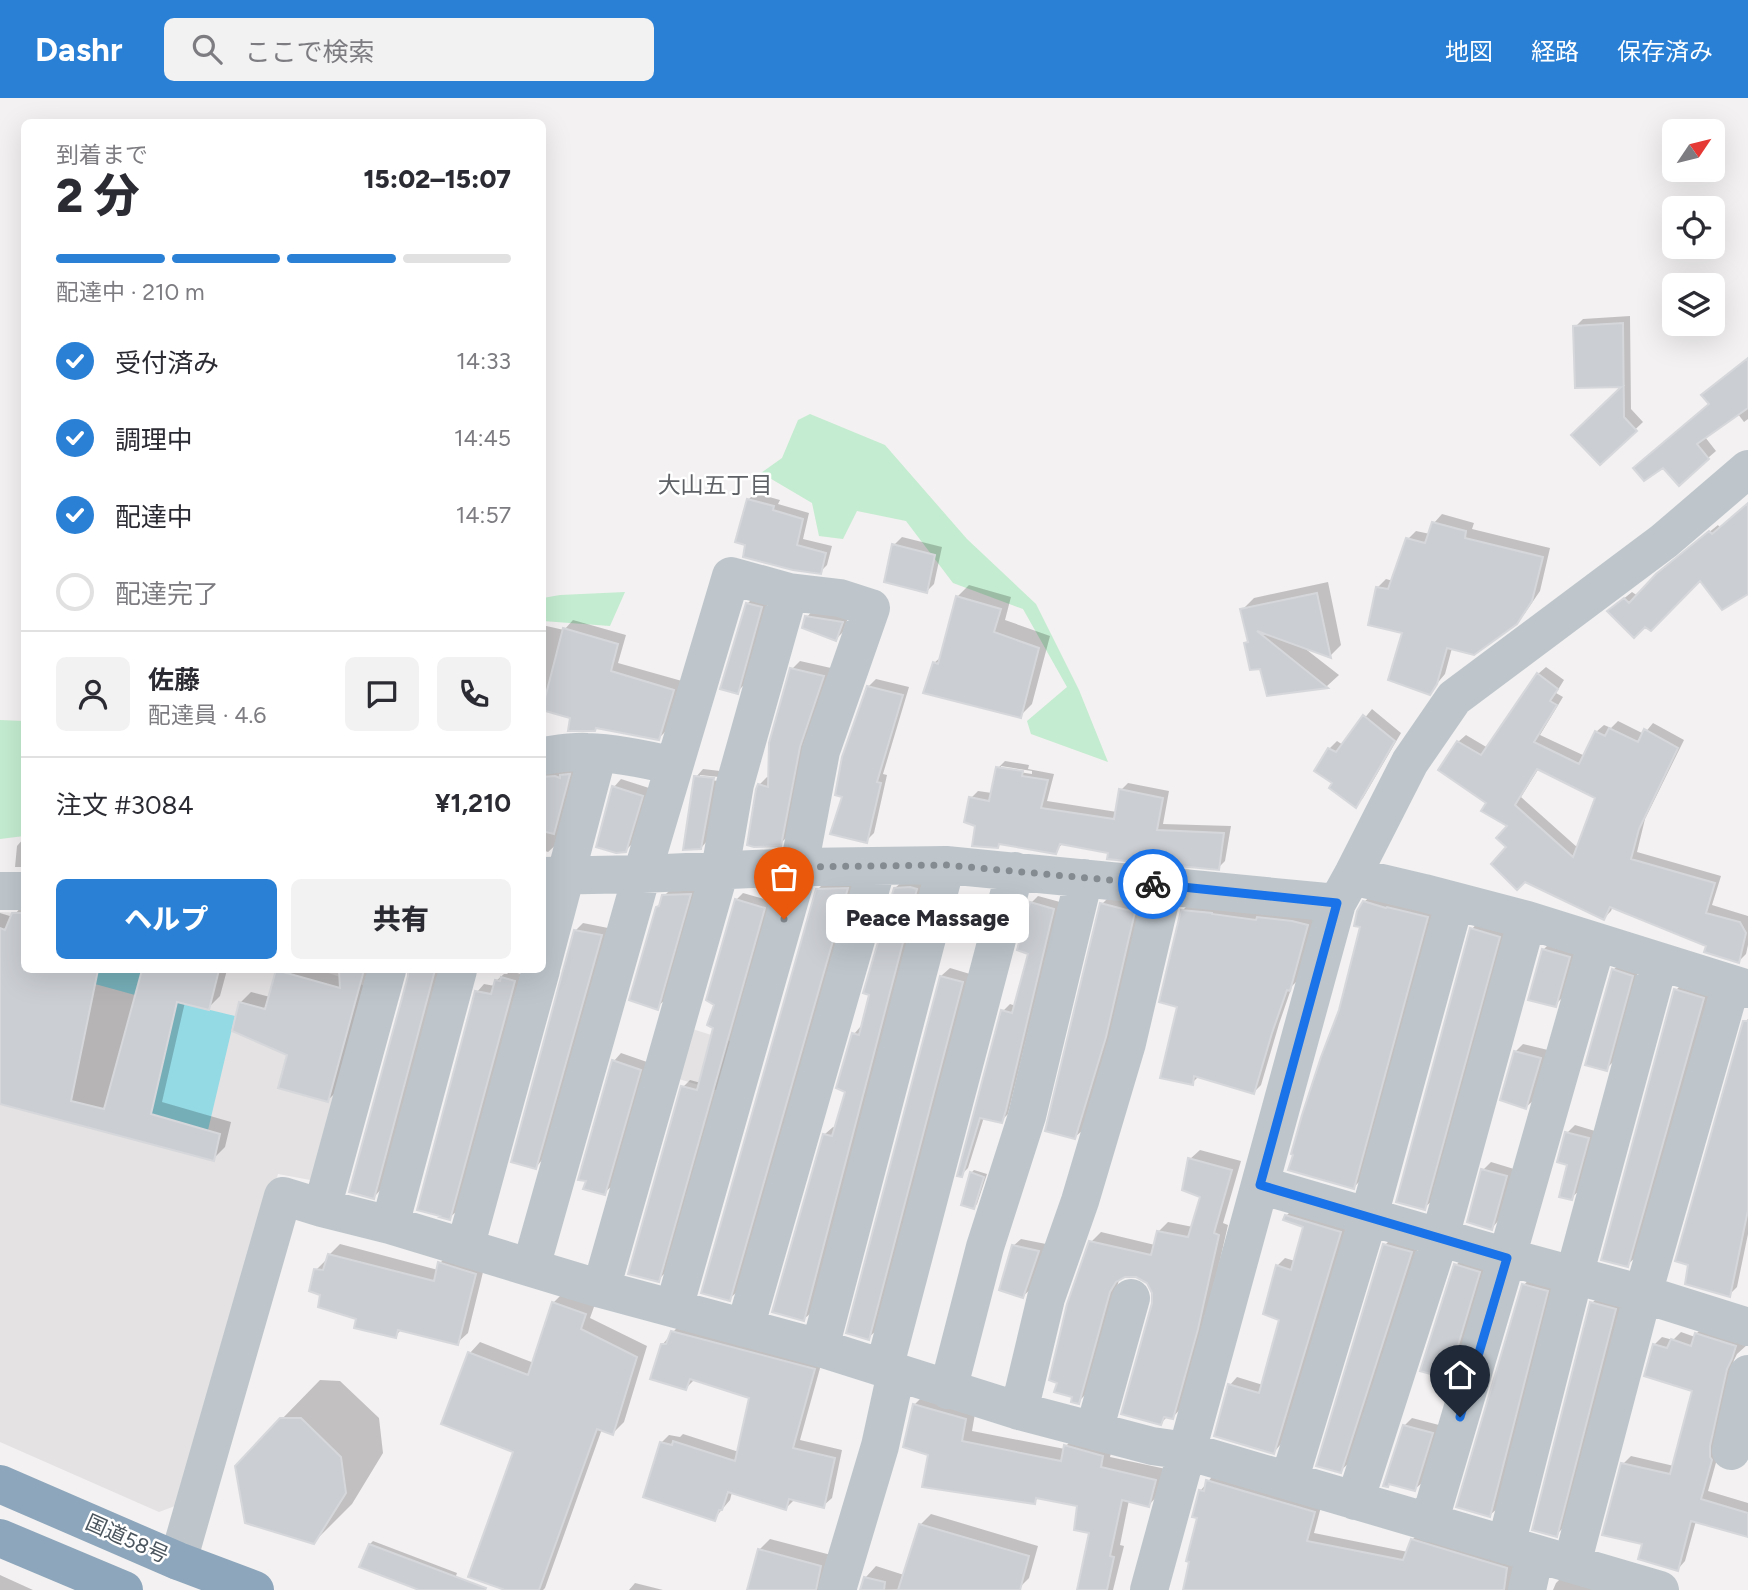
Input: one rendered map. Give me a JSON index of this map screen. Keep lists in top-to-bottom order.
{
  "streets": {
    "highway": ["国道58号"]
  },
  "districts": ["大山五丁目"],
  "places": ["Peace Massage"],
  "north": "top right",
  "page": {
    "header": "Dashr",
    "search": "ここで検索",
    "nav": ["地図", "経路", "保存済み"],
    "heading": ["2 分", "到着まで", "15:02–15:07"],
    "panel": [
      "佐藤",
      "配達員 · 4.6",
      "注文 #3084",
      "¥1,210"
    ],
    "bar": "配達中 · 210 m",
    "list": [
      ["受付済み", "14:33"],
      ["調理中", "14:45"],
      ["配達中", "14:57"],
      "配達完了"
    ],
    "buttons": ["ヘルプ", "共有"],
    "bubble": "Peace Massage"
  }
}
